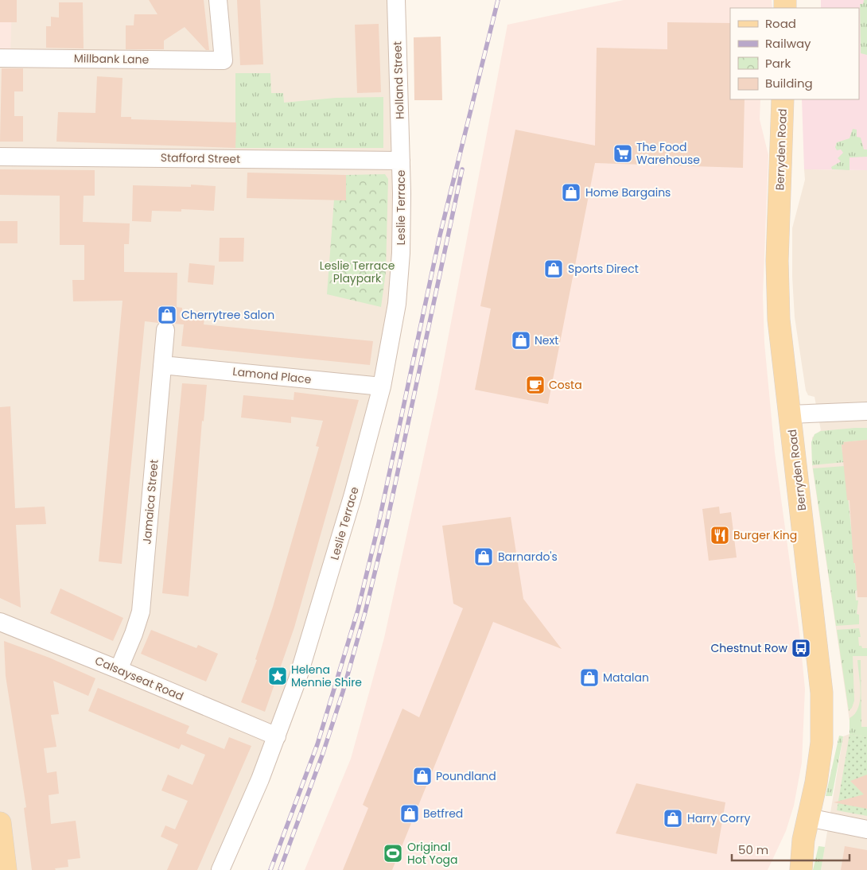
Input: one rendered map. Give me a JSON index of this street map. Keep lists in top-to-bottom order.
{
  "streets": {
    "main road": ["Berryden Road"],
    "street": [
      "Millbank Lane",
      "Holland Street",
      "Stafford Street",
      "Leslie Terrace",
      "Lamond Place",
      "Jamaica Street",
      "Calsayseat Road"
    ]
  },
  "crossings": [
    ["Holland Street", "Stafford Street"],
    ["Holland Street", "Leslie Terrace"],
    ["Stafford Street", "Leslie Terrace"],
    ["Leslie Terrace", "Lamond Place"],
    ["Leslie Terrace", "Calsayseat Road"],
    ["Lamond Place", "Jamaica Street"],
    ["Jamaica Street", "Calsayseat Road"]
  ],
  "parks": ["Leslie Terrace Playpark"],
  "places": {
    "supermarket": ["The Food Warehouse"],
    "shop": [
      "Home Bargains",
      "Sports Direct",
      "Cherrytree Salon",
      "Next",
      "Barnardo's",
      "Matalan",
      "Poundland",
      "Betfred",
      "Harry Corry"
    ],
    "cafe": ["Costa"],
    "restaurant": ["Burger King"],
    "bus stop": ["Chestnut Row"],
    "place": ["Helena Mennie Shire"],
    "sports": ["Original Hot Yoga"]
  },
  "legend": [
    "Road",
    "Railway",
    "Park",
    "Building"
  ],
  "scale_bar": "50 m"
}
